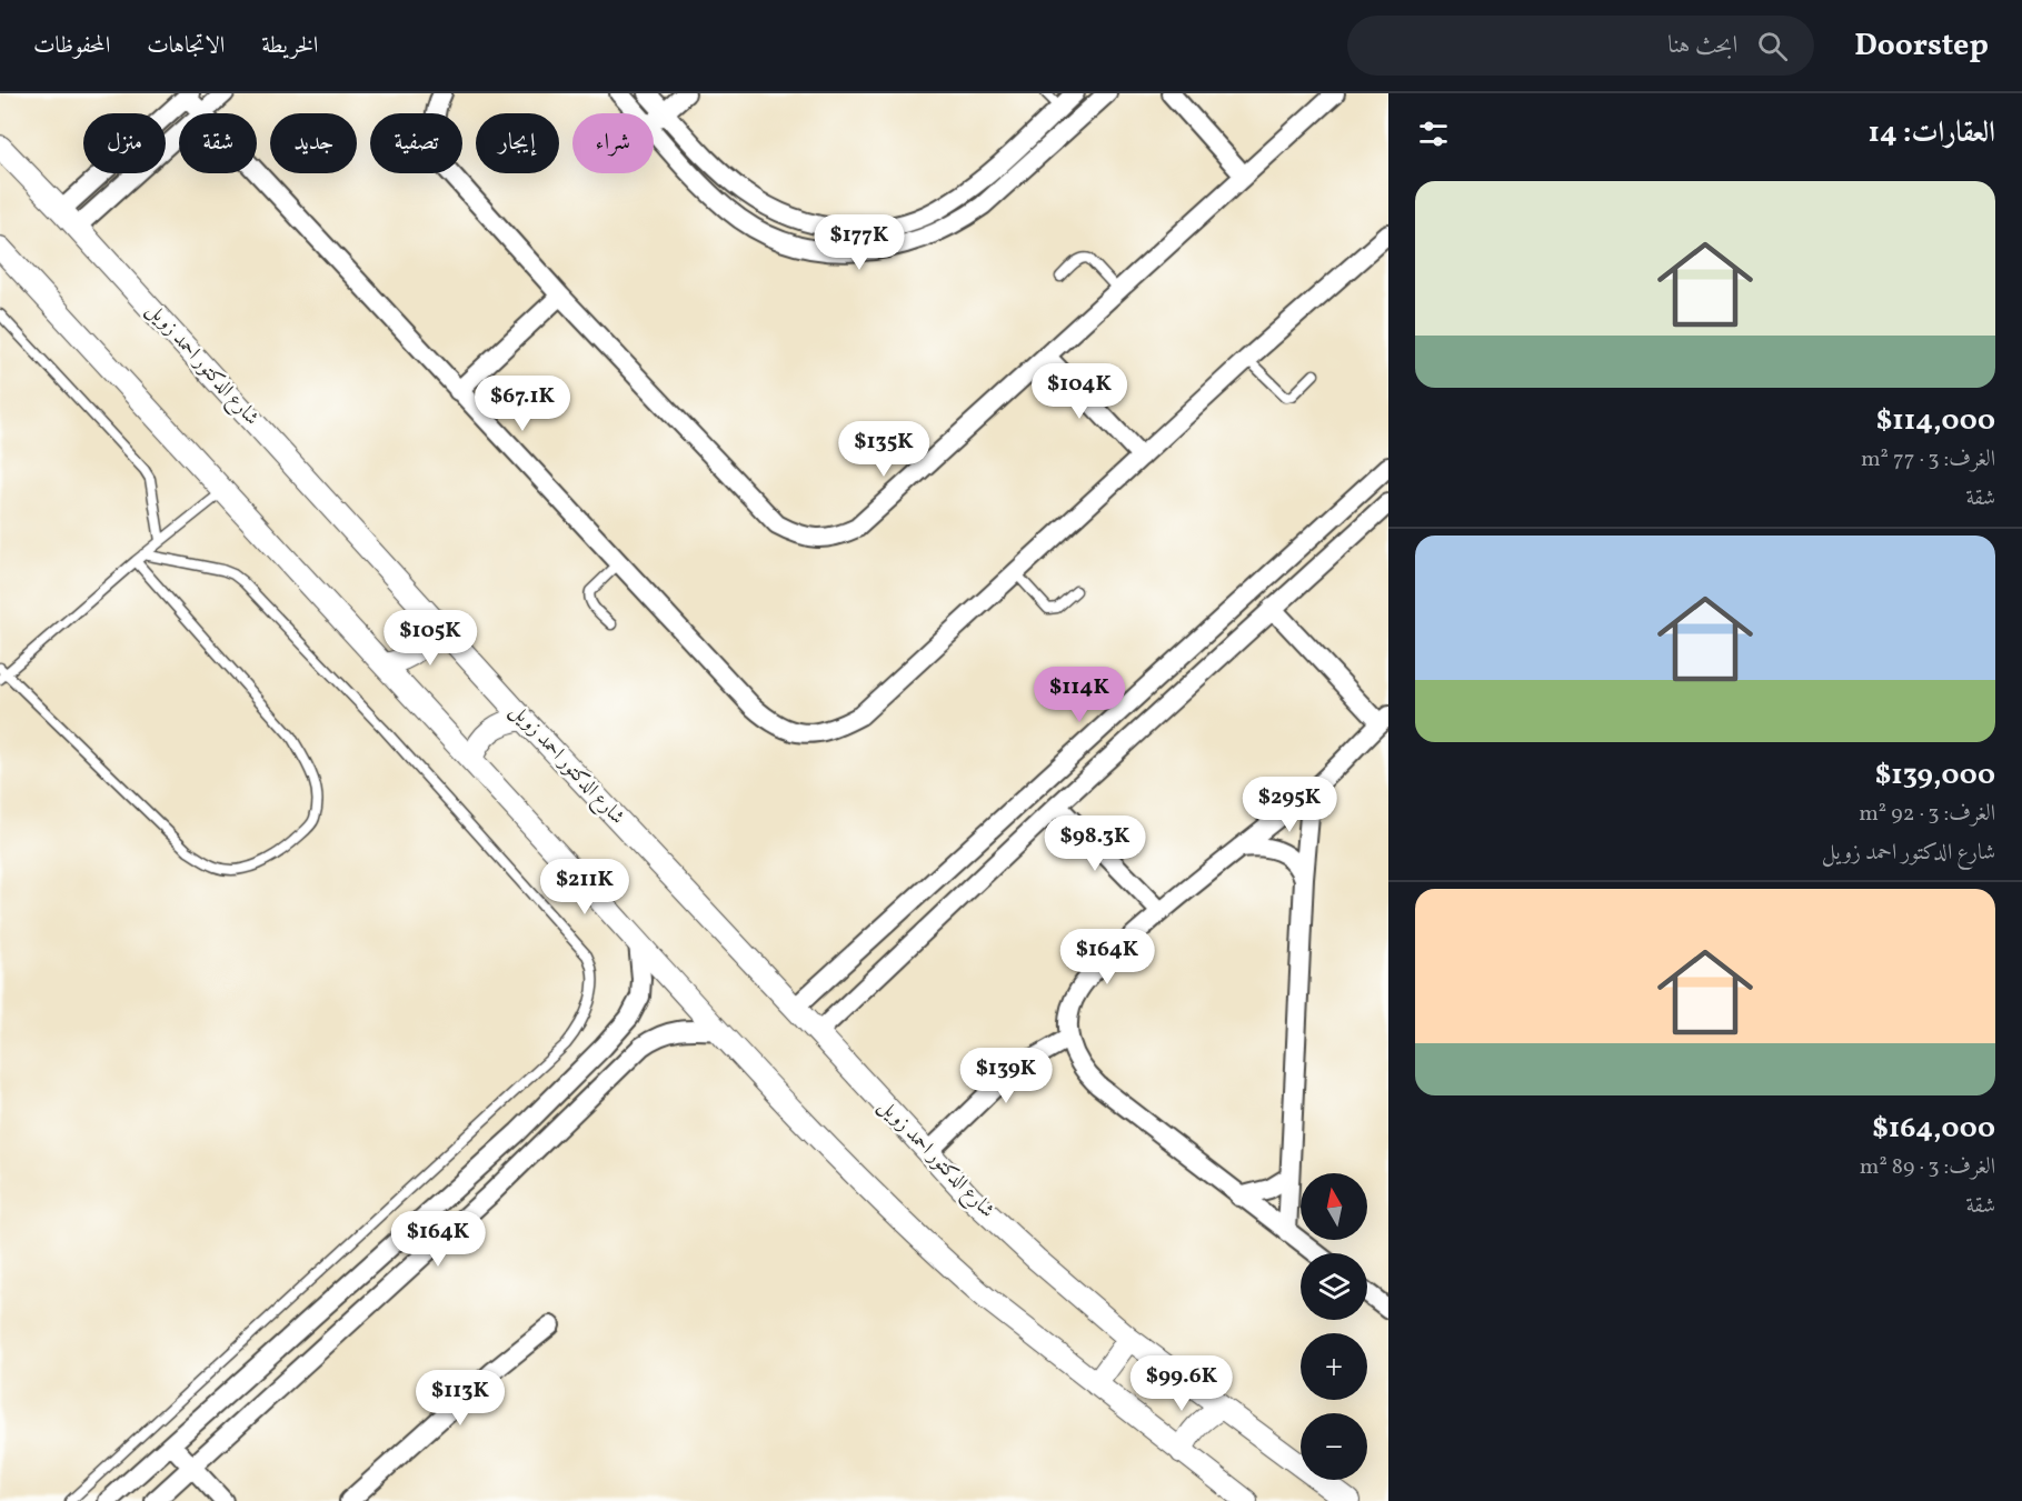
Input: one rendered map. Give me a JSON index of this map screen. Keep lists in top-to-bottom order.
{
  "streets": {
    "street": ["شارع الدكتور احمد زويل"]
  },
  "north": "top",
  "page": {
    "header": "Doorstep",
    "search": "ابحث هنا",
    "nav": ["الخريطة", "الاتجاهات", "المحفوظات"],
    "heading": "العقارات: 14",
    "chip": [
      "شراء",
      "إيجار",
      "تصفية",
      "جديد",
      "شقة",
      "منزل"
    ],
    "list": [
      {
        "name": "$114,000",
        "note": "الغرف: 3 · 77 m² · شقة"
      },
      {
        "name": "$139,000",
        "note": "الغرف: 3 · 92 m² · شارع الدكتور احمد زويل"
      },
      {
        "name": "$164,000",
        "note": "الغرف: 3 · 89 m² · شقة"
      }
    ],
    "price": [
      "$177K",
      "$104K",
      "$67.1K",
      "$135K",
      "$105K",
      "$114K",
      "$295K",
      "$98.3K",
      "$211K",
      "$164K",
      "$139K",
      "$164K",
      "$99.6K",
      "$113K"
    ],
    "map_buttons": ["+", "−"]
  }
}
